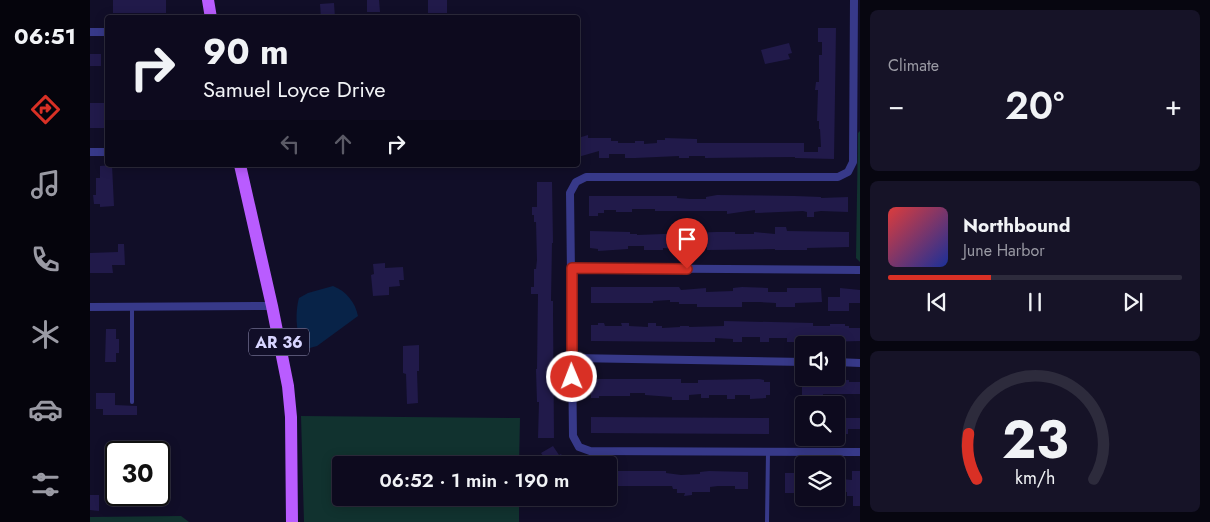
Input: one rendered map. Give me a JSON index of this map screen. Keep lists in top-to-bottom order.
{
  "streets": {
    "main road": ["AR 36"]
  },
  "page": {
    "tabs": "06:51",
    "tile": "Climate",
    "turn": ["90 m", "Samuel Loyce Drive"],
    "heat": ["−", "20°", "+"],
    "song": ["Northbound", "June Harbor"],
    "limit": "30",
    "trip": "06:52 · 1 min · 190 m",
    "gauge": ["23", "km/h"]
  }
}
